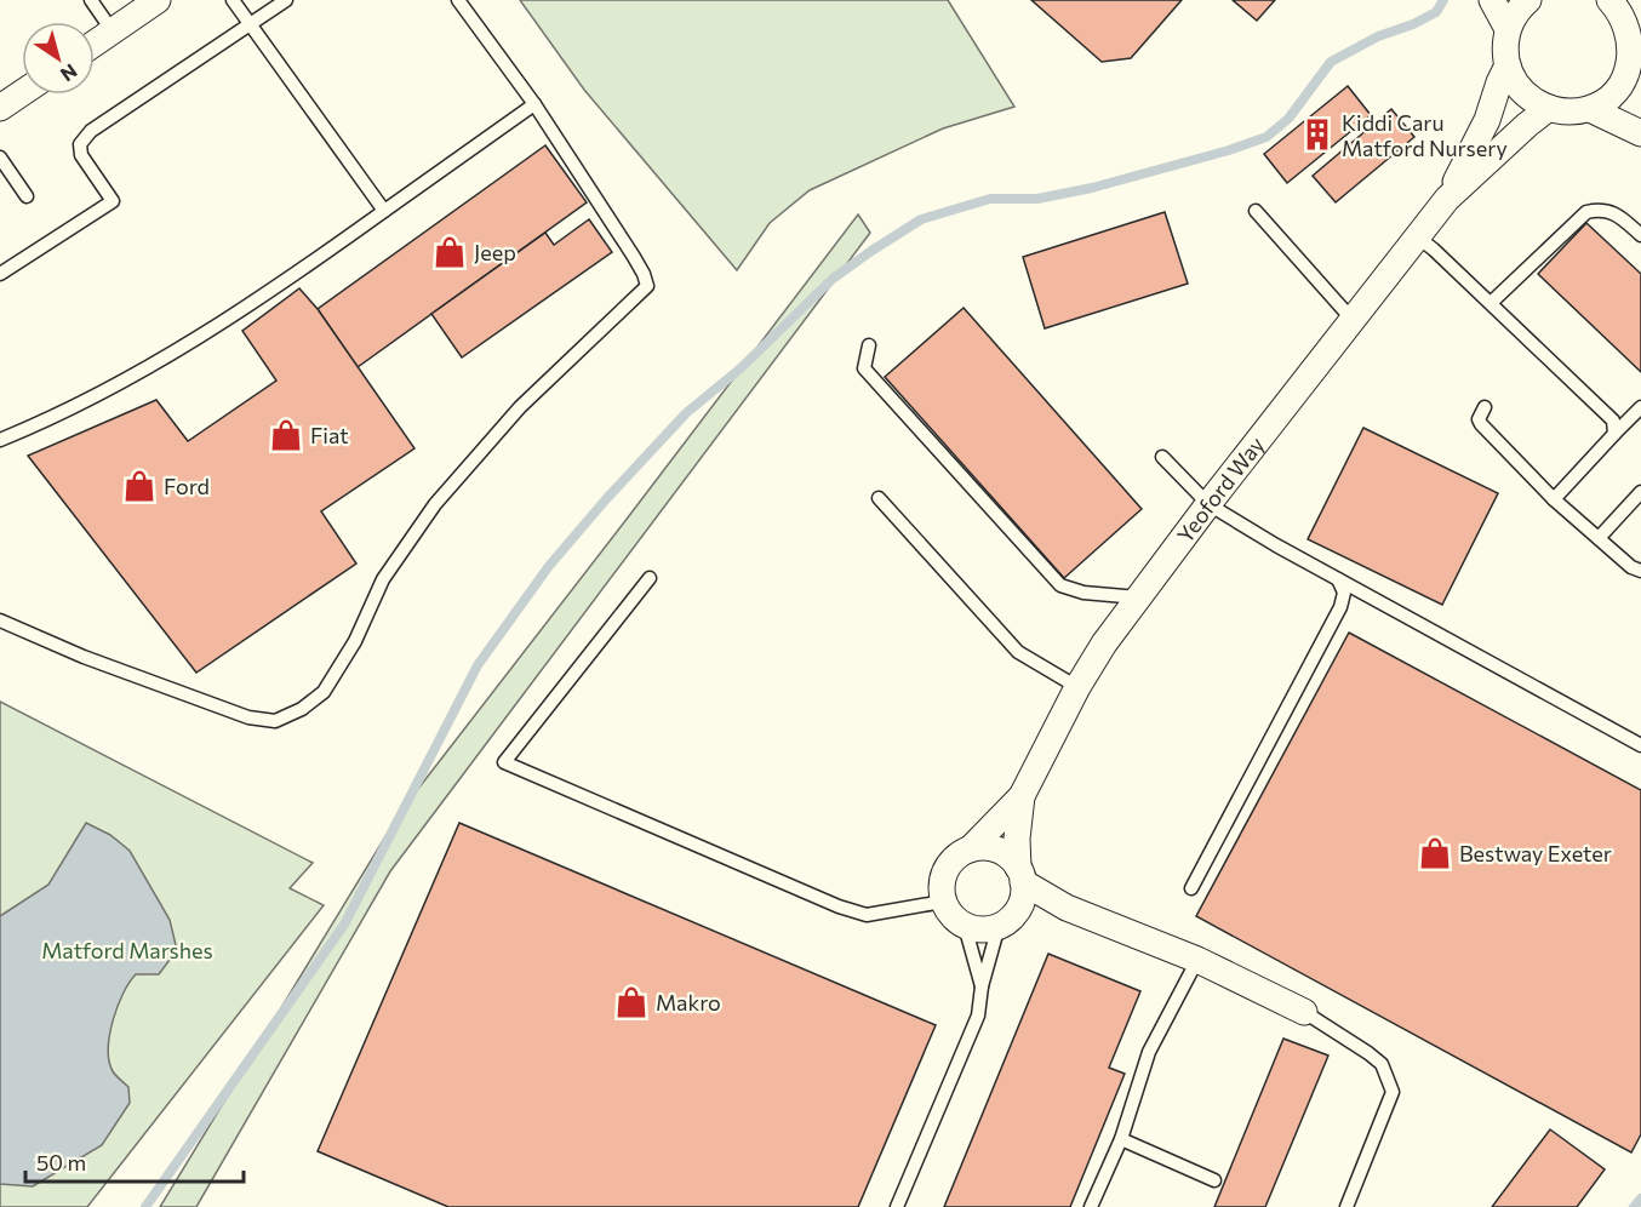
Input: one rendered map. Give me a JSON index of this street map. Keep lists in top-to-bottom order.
{
  "streets": {
    "street": ["Yeoford Way"]
  },
  "parks": ["Matford Marshes"],
  "places": {
    "building": ["Kiddi Caru Matford Nursery"],
    "shop": [
      "Jeep",
      "Fiat",
      "Ford",
      "Bestway Exeter",
      "Makro"
    ]
  },
  "scale_bar": "50 m",
  "north": "bottom right"
}
